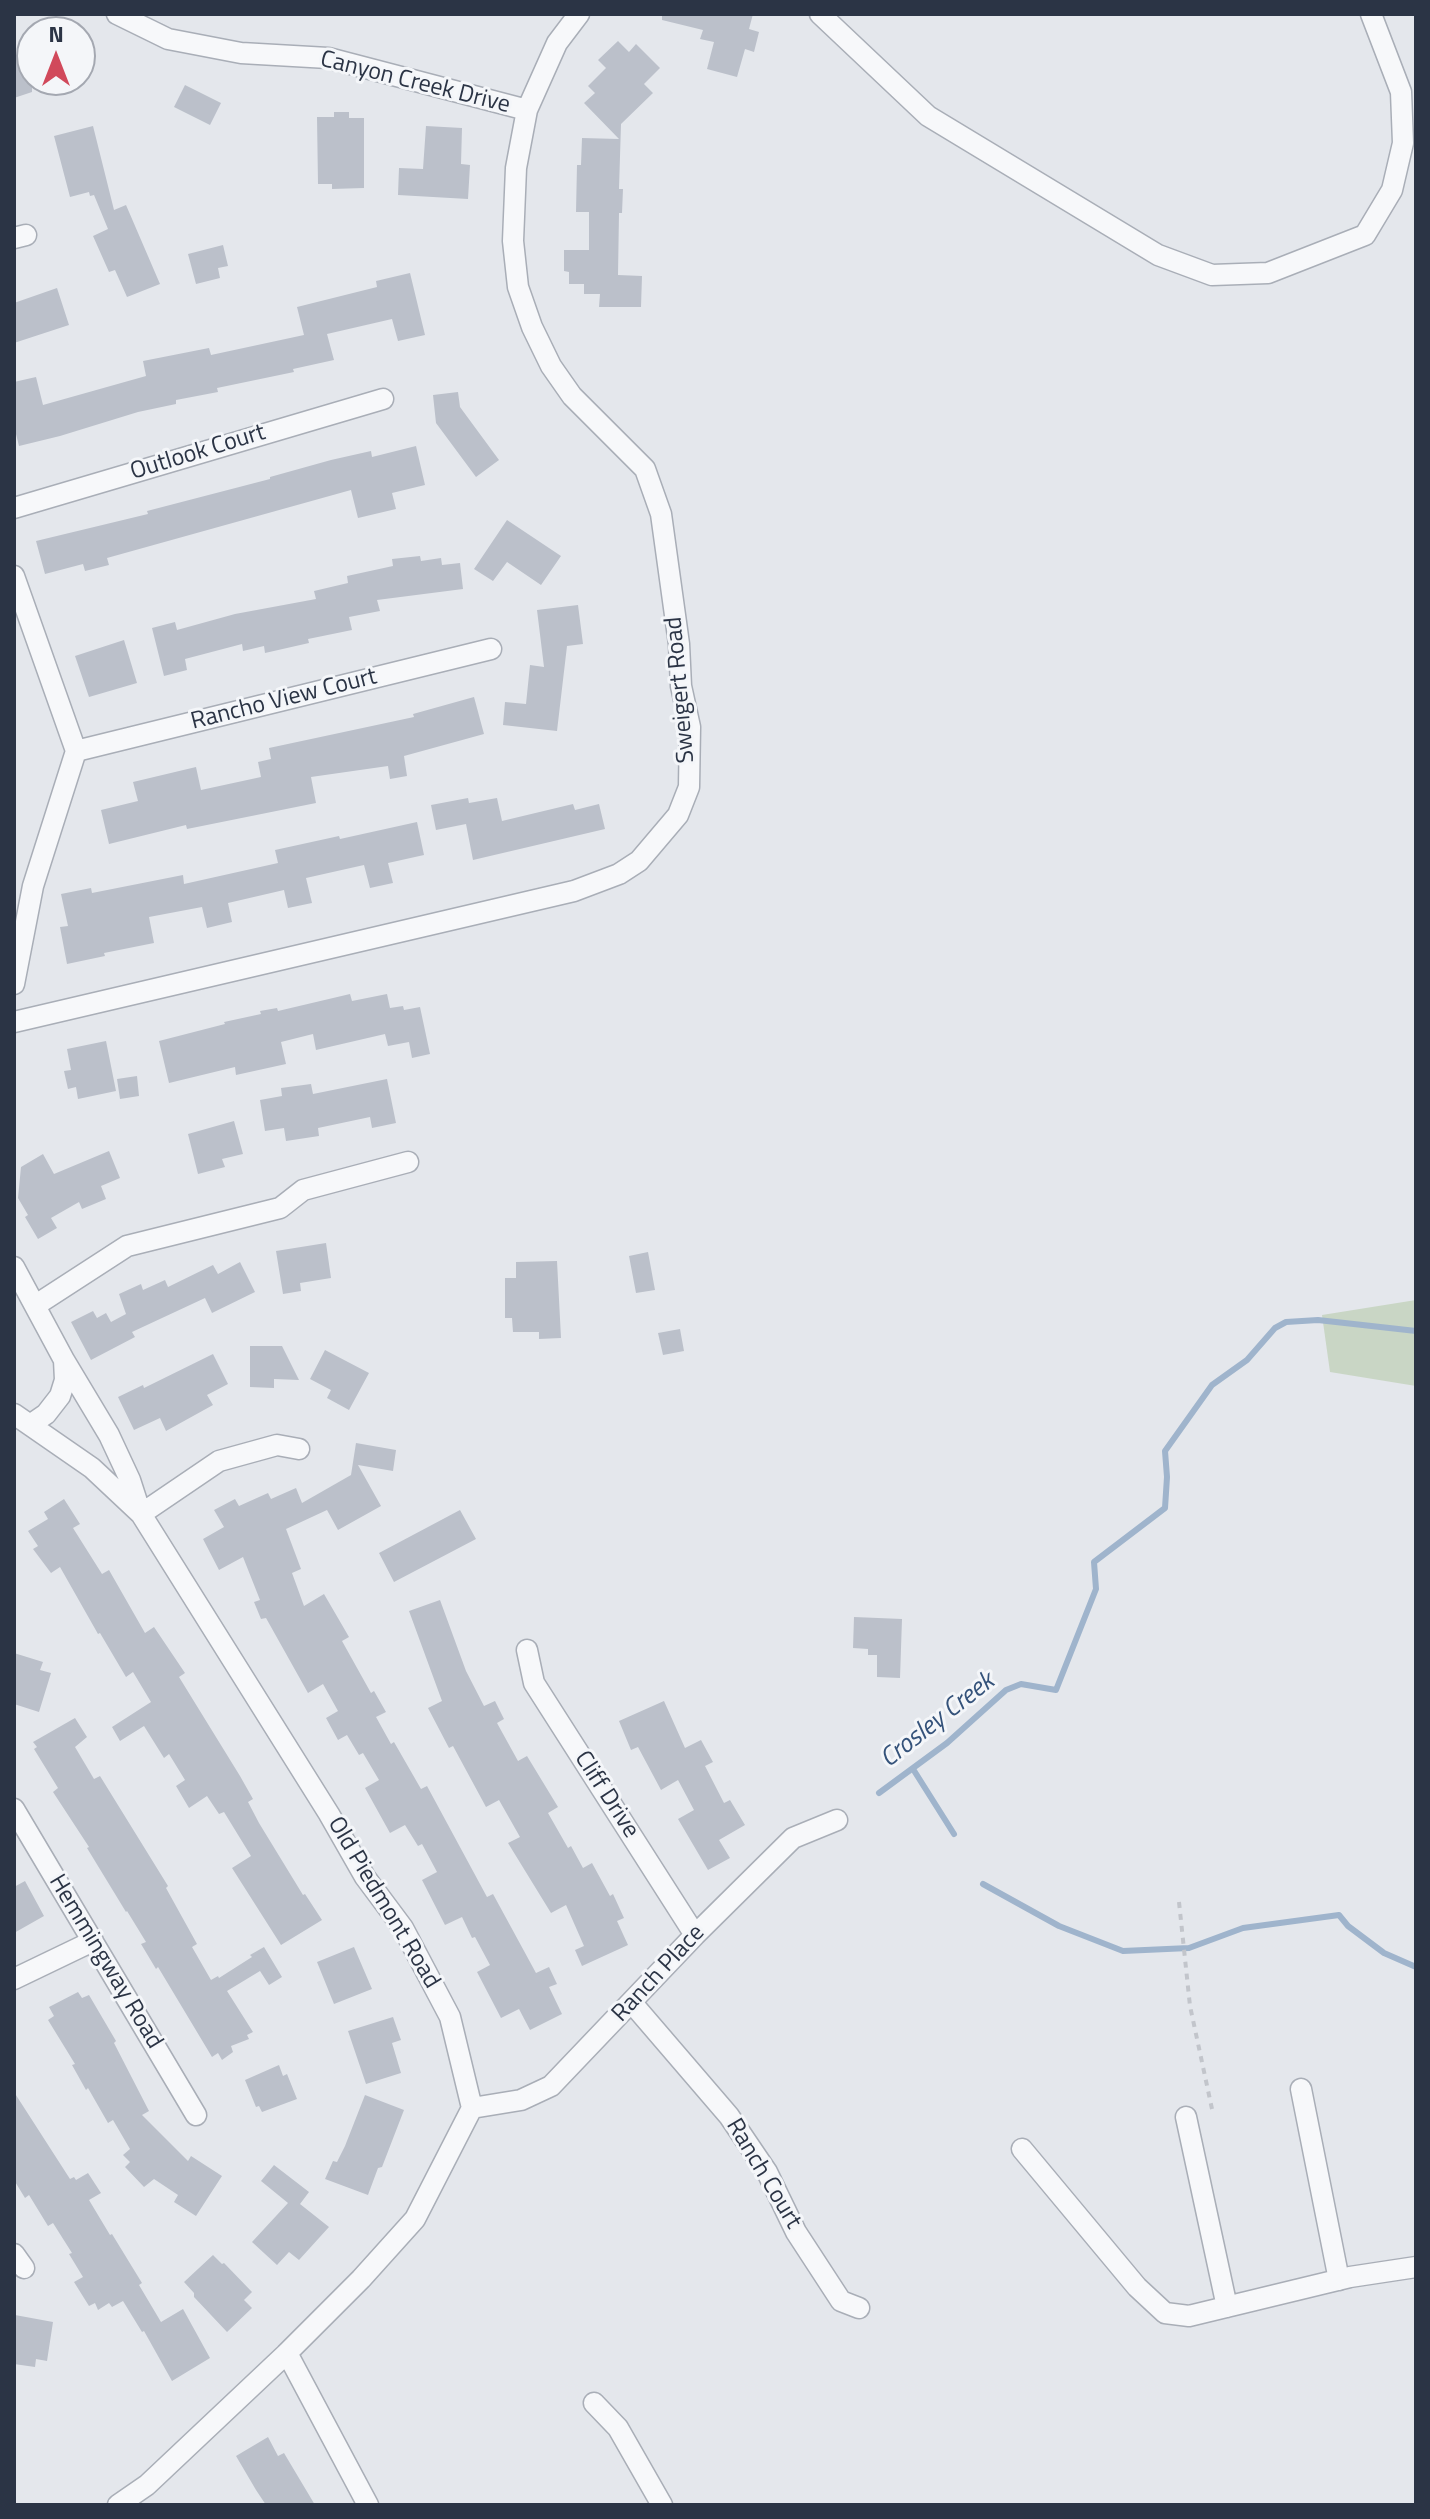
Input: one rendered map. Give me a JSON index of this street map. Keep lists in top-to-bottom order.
{
  "streets": {
    "street": [
      "Canyon Creek Drive",
      "Outlook Court",
      "Sweigert Road",
      "Rancho View Court",
      "Cliff Drive",
      "Old Piedmont Road",
      "Hemmingway Road",
      "Ranch Place",
      "Ranch Court"
    ]
  },
  "crossings": [
    ["Canyon Creek Drive", "Sweigert Road"],
    ["Cliff Drive", "Ranch Place"],
    ["Old Piedmont Road", "Ranch Place"],
    ["Ranch Place", "Ranch Court"]
  ],
  "water": ["Crosley Creek"],
  "north": "top"
}
